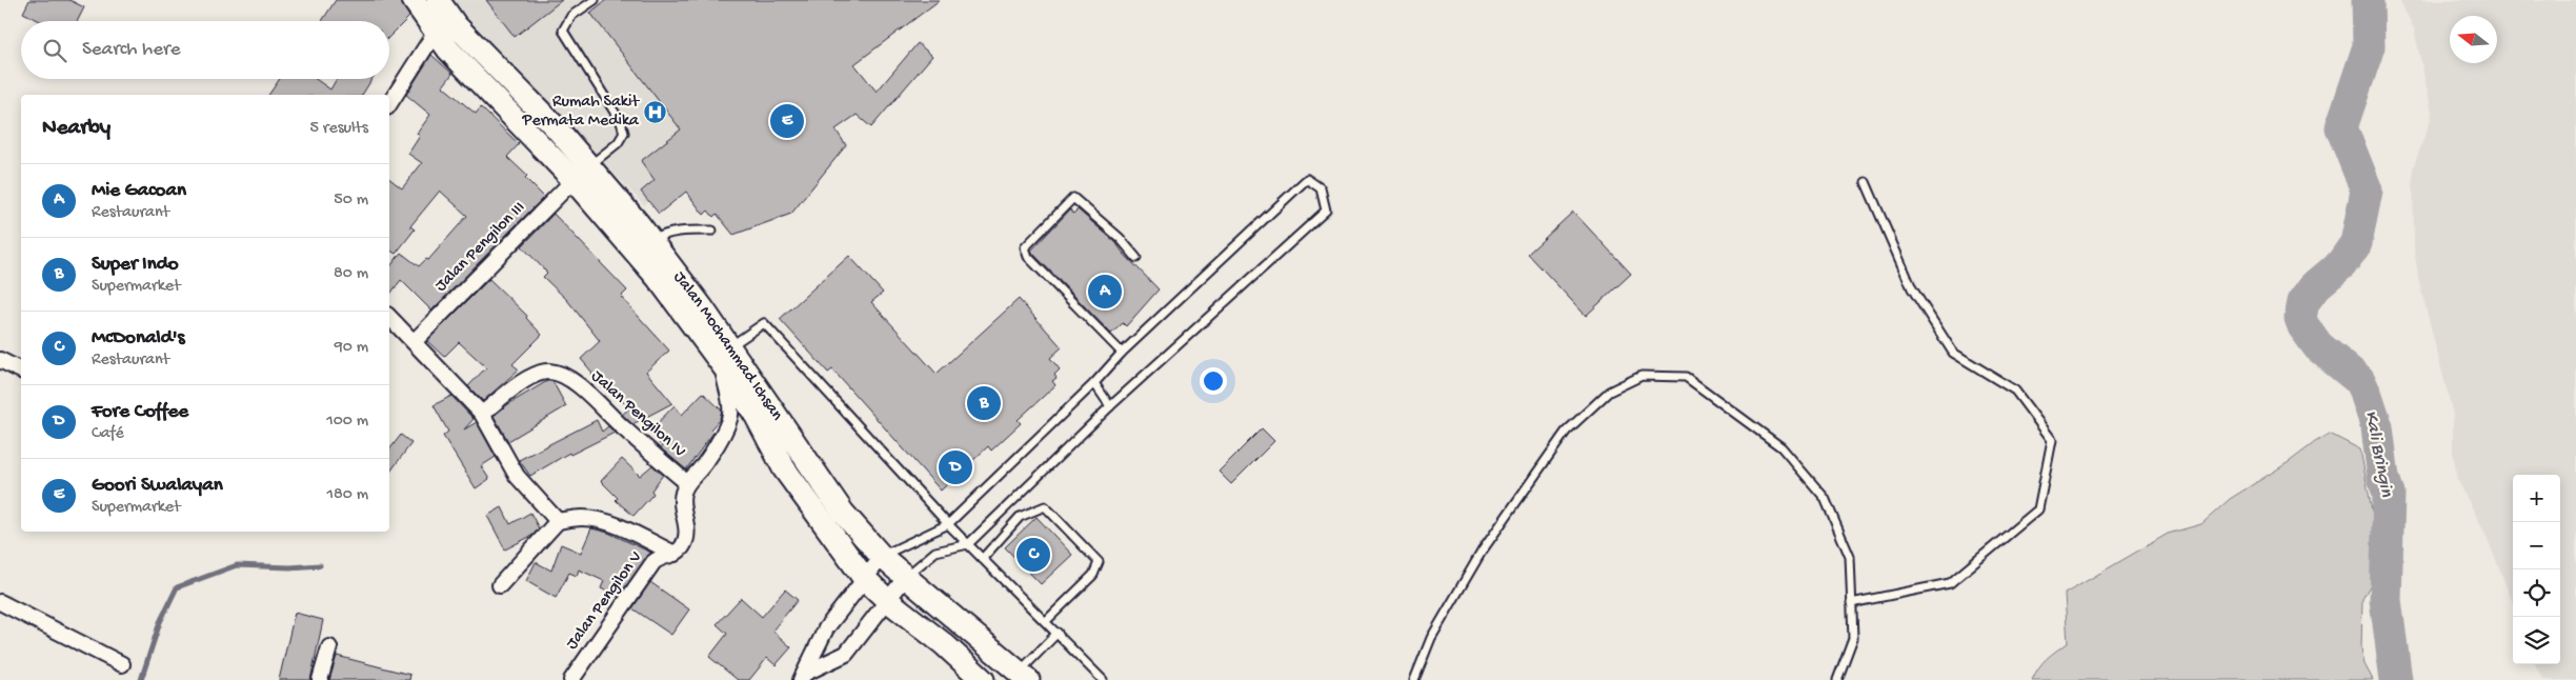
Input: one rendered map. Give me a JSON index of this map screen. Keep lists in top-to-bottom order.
{
  "streets": {
    "main road": ["Jalan Mochammad Ichsan"],
    "street": ["Jalan Pengilon III", "Jalan Pengilon IV", "Jalan Pengilon V"]
  },
  "crossings": [
    ["Jalan Pengilon III", "Jalan Mochammad Ichsan"]
  ],
  "water": ["Kali Bringin"],
  "places": {
    "hospital": ["Rumah Sakit Permata Medika"]
  },
  "north": "left",
  "page": {
    "search": "Search here",
    "heading": ["Nearby", "5 results"],
    "pins": [
      "E",
      "A",
      "B",
      "D",
      "C"
    ],
    "list": [
      {
        "mark": "A",
        "name": "Mie Gacoan",
        "note": "Restaurant",
        "value": "50 m"
      },
      {
        "mark": "B",
        "name": "Super Indo",
        "note": "Supermarket",
        "value": "80 m"
      },
      {
        "mark": "C",
        "name": "McDonald's",
        "note": "Restaurant",
        "value": "90 m"
      },
      {
        "mark": "D",
        "name": "Fore Coffee",
        "note": "Café",
        "value": "100 m"
      },
      {
        "mark": "E",
        "name": "Goori Swalayan",
        "note": "Supermarket",
        "value": "180 m"
      }
    ],
    "map_buttons": ["+", "−"]
  }
}
